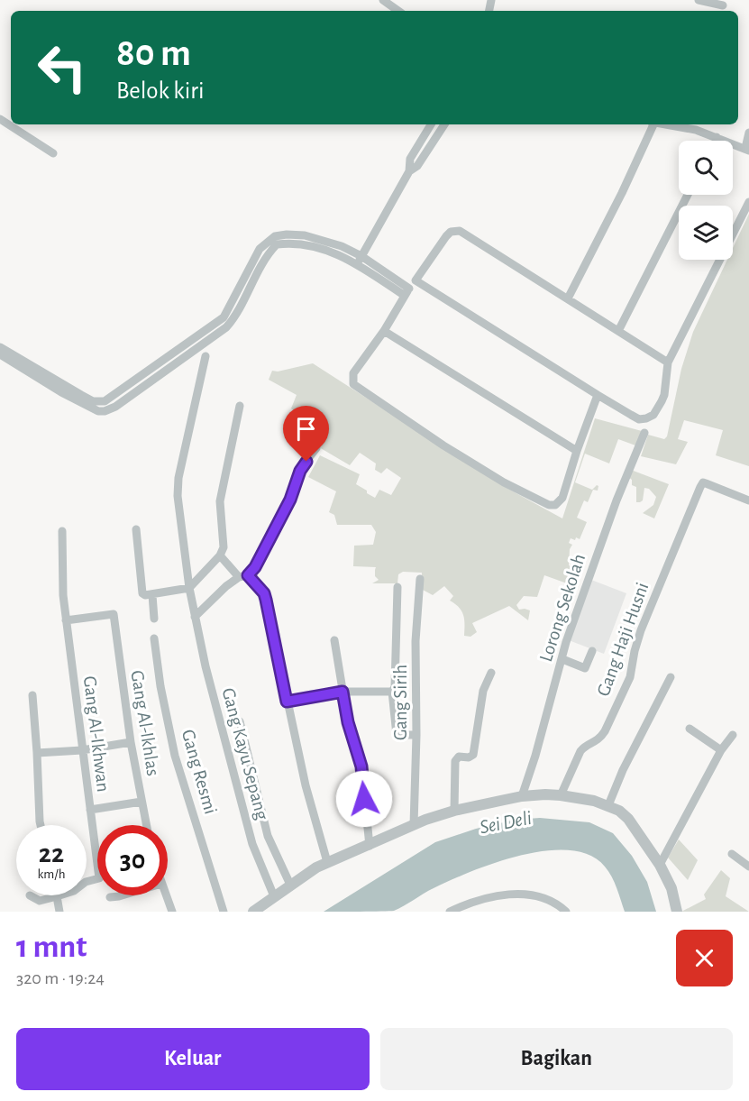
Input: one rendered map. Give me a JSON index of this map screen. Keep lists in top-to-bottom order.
{
  "streets": {
    "street": [
      "Lorong Sekolah",
      "Gang Haji Husni",
      "Gang Sirih",
      "Gang Al-Ikhlas",
      "Gang Al-Ikhwan",
      "Gang Kayu Sepang",
      "Gang Resmi"
    ]
  },
  "crossings": [
    ["Gang Al-Ikhlas", "Gang Al-Ikhwan"]
  ],
  "water": ["Sei Deli"],
  "page": {
    "turn": ["80 m", "Belok kiri"],
    "speed": "22 km/h",
    "limit": "30",
    "heading": ["1 mnt", "320 m · 19:24"],
    "buttons": ["Keluar", "Bagikan"]
  }
}
